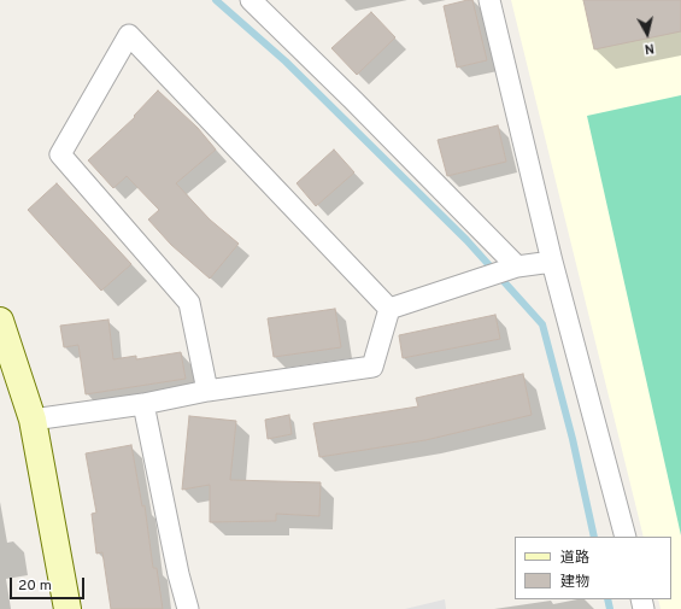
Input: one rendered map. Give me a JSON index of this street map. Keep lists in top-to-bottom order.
{
  "legend": ["道路", "建物"],
  "scale_bar": "20 m",
  "north": "bottom"
}
